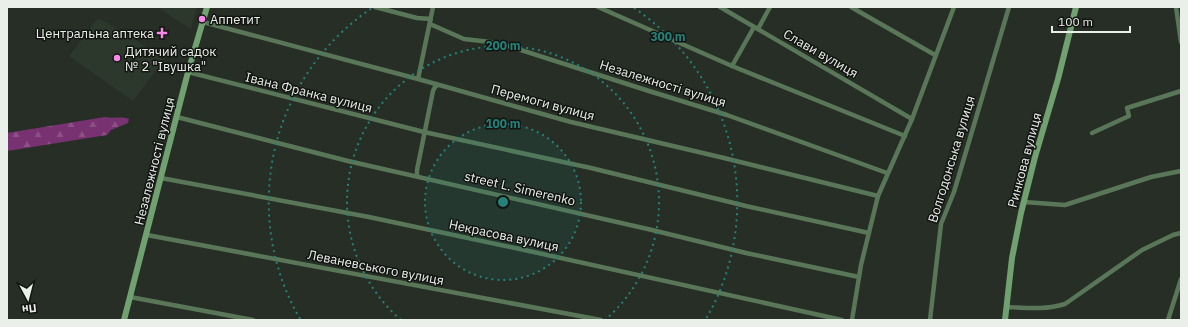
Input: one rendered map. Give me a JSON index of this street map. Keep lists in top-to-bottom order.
{
  "streets": {
    "main road": ["Незалежності вулиця", "Ринкова вулиця"],
    "street": [
      "Слави вулиця",
      "Івана Франка вулиця",
      "Перемоги вулиця",
      "Волгодонська вулиця",
      "street L. Simerenko",
      "Некрасова вулиця",
      "Леваневського вулиця"
    ]
  },
  "crossings": [
    ["Незалежності вулиця", "Івана Франка вулиця"],
    ["Незалежності вулиця", "Перемоги вулиця"],
    ["Незалежності вулиця", "street L. Simerenko"],
    ["Незалежності вулиця", "Некрасова вулиця"],
    ["Незалежності вулиця", "Леваневського вулиця"]
  ],
  "places": {
    "other": ["Аппетит", "Дитячий садок № 2 \"Івушка\""],
    "health": ["Центральна аптека"]
  },
  "scale_bar": "100 m",
  "north": "bottom",
  "rings": ["300 m", "200 m", "100 m"]
}
